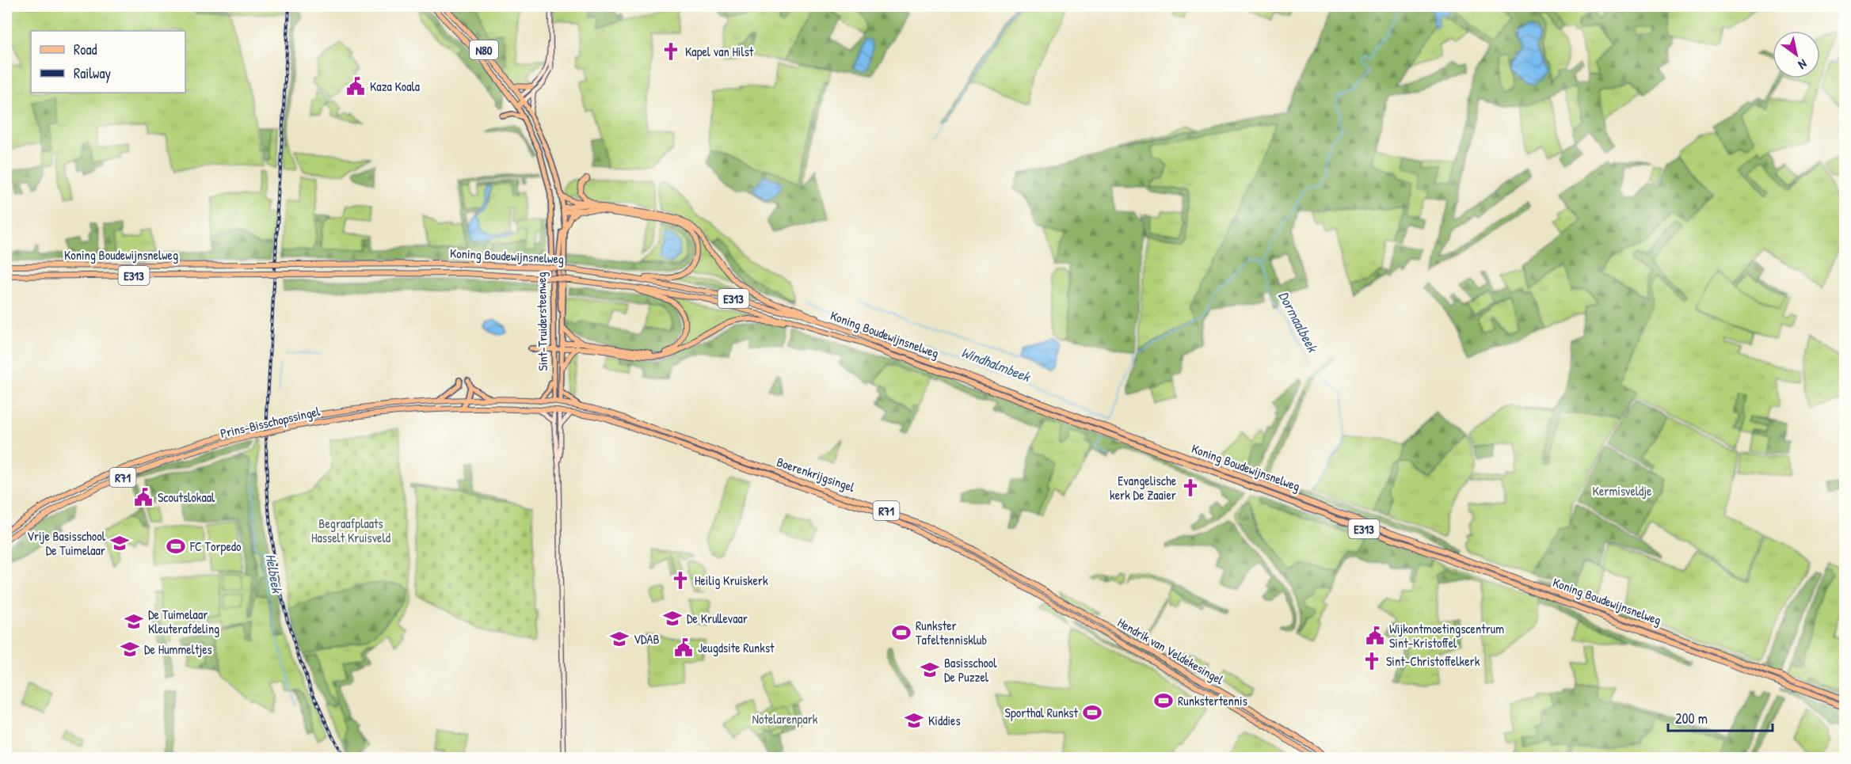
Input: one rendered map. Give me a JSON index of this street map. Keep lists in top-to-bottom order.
{
  "streets": {
    "highway": [
      "N80",
      "Koning Boudewijnsnelweg",
      "E313",
      "Sint-Truidersteenweg",
      "Prins-Bisschopssingel",
      "Boerenkrijgsingel",
      "R71",
      "Hendrik van Veldekesingel"
    ]
  },
  "crossings": [
    ["N80", "Sint-Truidersteenweg"],
    ["N80", "Prins-Bisschopssingel"],
    ["Sint-Truidersteenweg", "Prins-Bisschopssingel"],
    ["Sint-Truidersteenweg", "Boerenkrijgsingel"],
    ["Prins-Bisschopssingel", "Boerenkrijgsingel"],
    ["Boerenkrijgsingel", "Hendrik van Veldekesingel"]
  ],
  "water": ["Dormaalbeek", "Windhalmbeek", "Helbeek"],
  "parks": ["Kermisveldje", "Begraafplaats Hasselt Kruisveld", "Notelarenpark"],
  "places": {
    "church": [
      "Kapel van Hilst",
      "Evangelische kerk De Zaaier",
      "Heilig Kruiskerk",
      "Sint-Christoffelkerk"
    ],
    "public building": [
      "Kaza Koala",
      "Scoutslokaal",
      "Wijkontmoetingscentrum Sint-Kristoffel",
      "Jeugdsite Runkst"
    ],
    "school or university": [
      "Vrije Basisschool De Tuimelaar",
      "De Krullevaar",
      "De Tuimelaar Kleuterafdeling",
      "VDAB",
      "De Hummeltjes",
      "Basisschool De Puzzel",
      "Kiddies"
    ],
    "sports": [
      "FC Torpedo",
      "Runkster Tafeltennisklub",
      "Runkstertennis",
      "Sporthal Runkst"
    ]
  },
  "legend": ["Road", "Railway"],
  "scale_bar": "200 m",
  "north": "bottom right"
}
